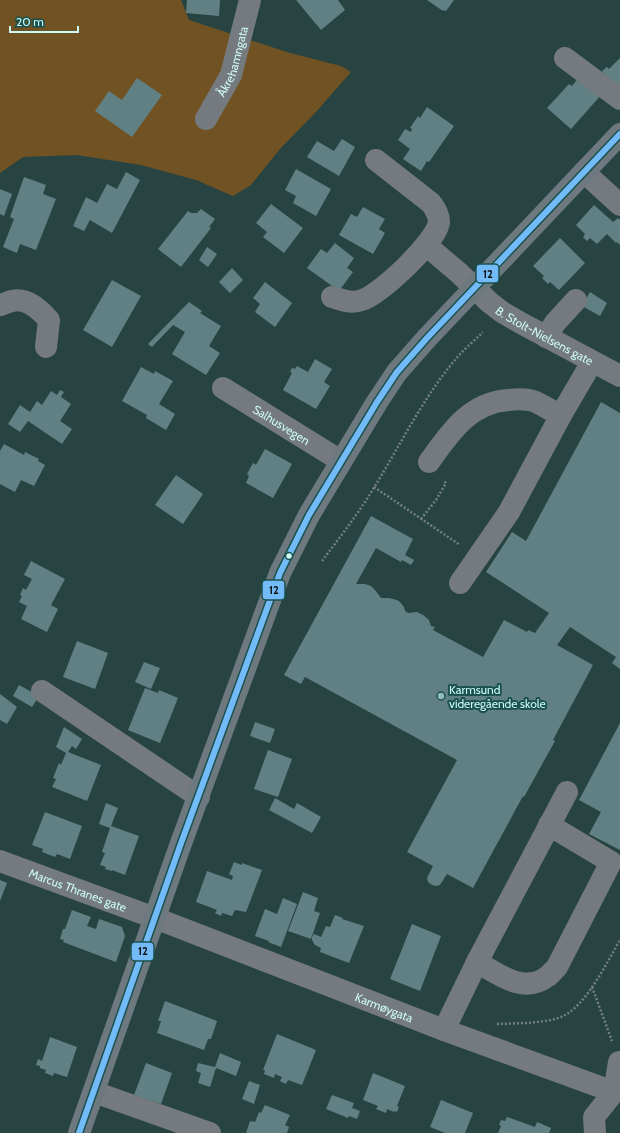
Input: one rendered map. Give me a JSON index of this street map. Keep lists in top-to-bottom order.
{
  "streets": {
    "street": [
      "Åkrehamngata",
      "B. Stolt-Nielsens gate",
      "Salhusvegen",
      "Marcus Thranes gate",
      "Karmøygata"
    ]
  },
  "crossings": [
    ["Marcus Thranes gate", "Karmøygata"]
  ],
  "places": ["Karmsund videregående skole"],
  "lines": ["transit line 12"],
  "scale_bar": "20 m"
}
